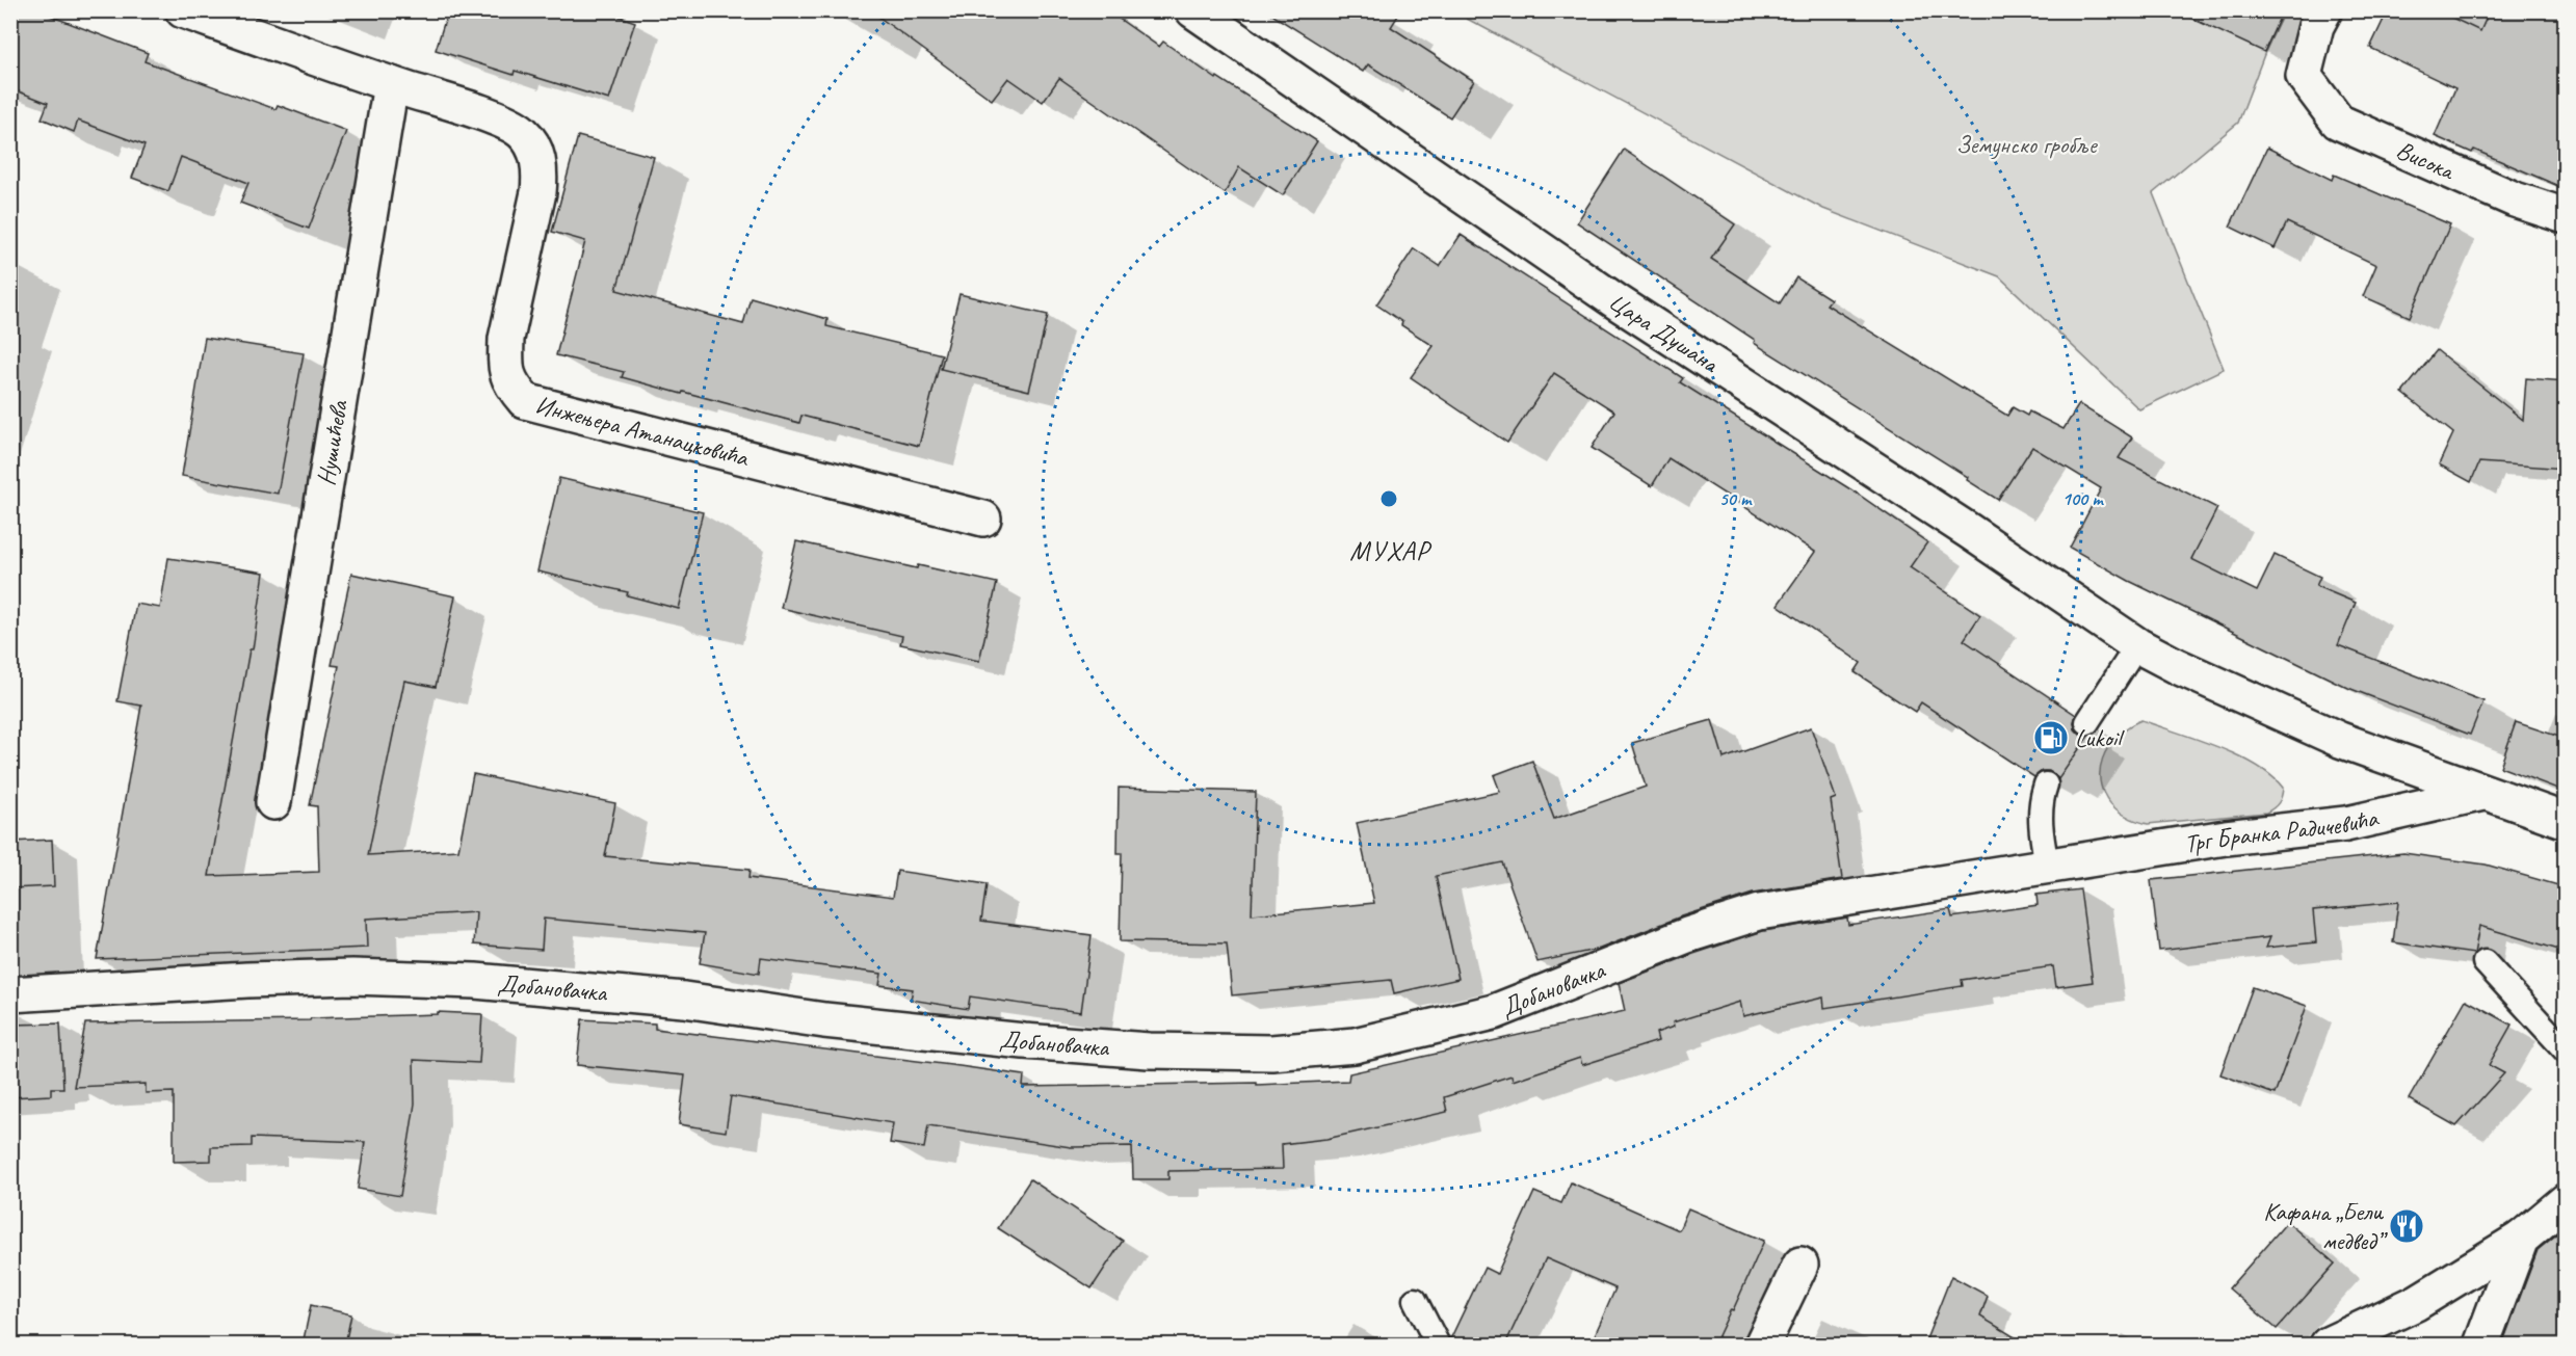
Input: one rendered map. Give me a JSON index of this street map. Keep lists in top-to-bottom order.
{
  "streets": {
    "street": [
      "Висока",
      "Цара Душана",
      "Инжењера Атанацковића",
      "Нушићева",
      "Трг Бранка Радичевића",
      "Добановачка"
    ]
  },
  "crossings": [
    ["Инжењера Атанацковића", "Нушићева"],
    ["Трг Бранка Радичевића", "Добановачка"]
  ],
  "districts": ["МУХАР"],
  "parks": ["Земунско гробље"],
  "places": {
    "fuel station": ["Lukoil"],
    "restaurant": ["Кафана „Бели медвед”"]
  },
  "rings": ["50 m", "100 m"]
}
